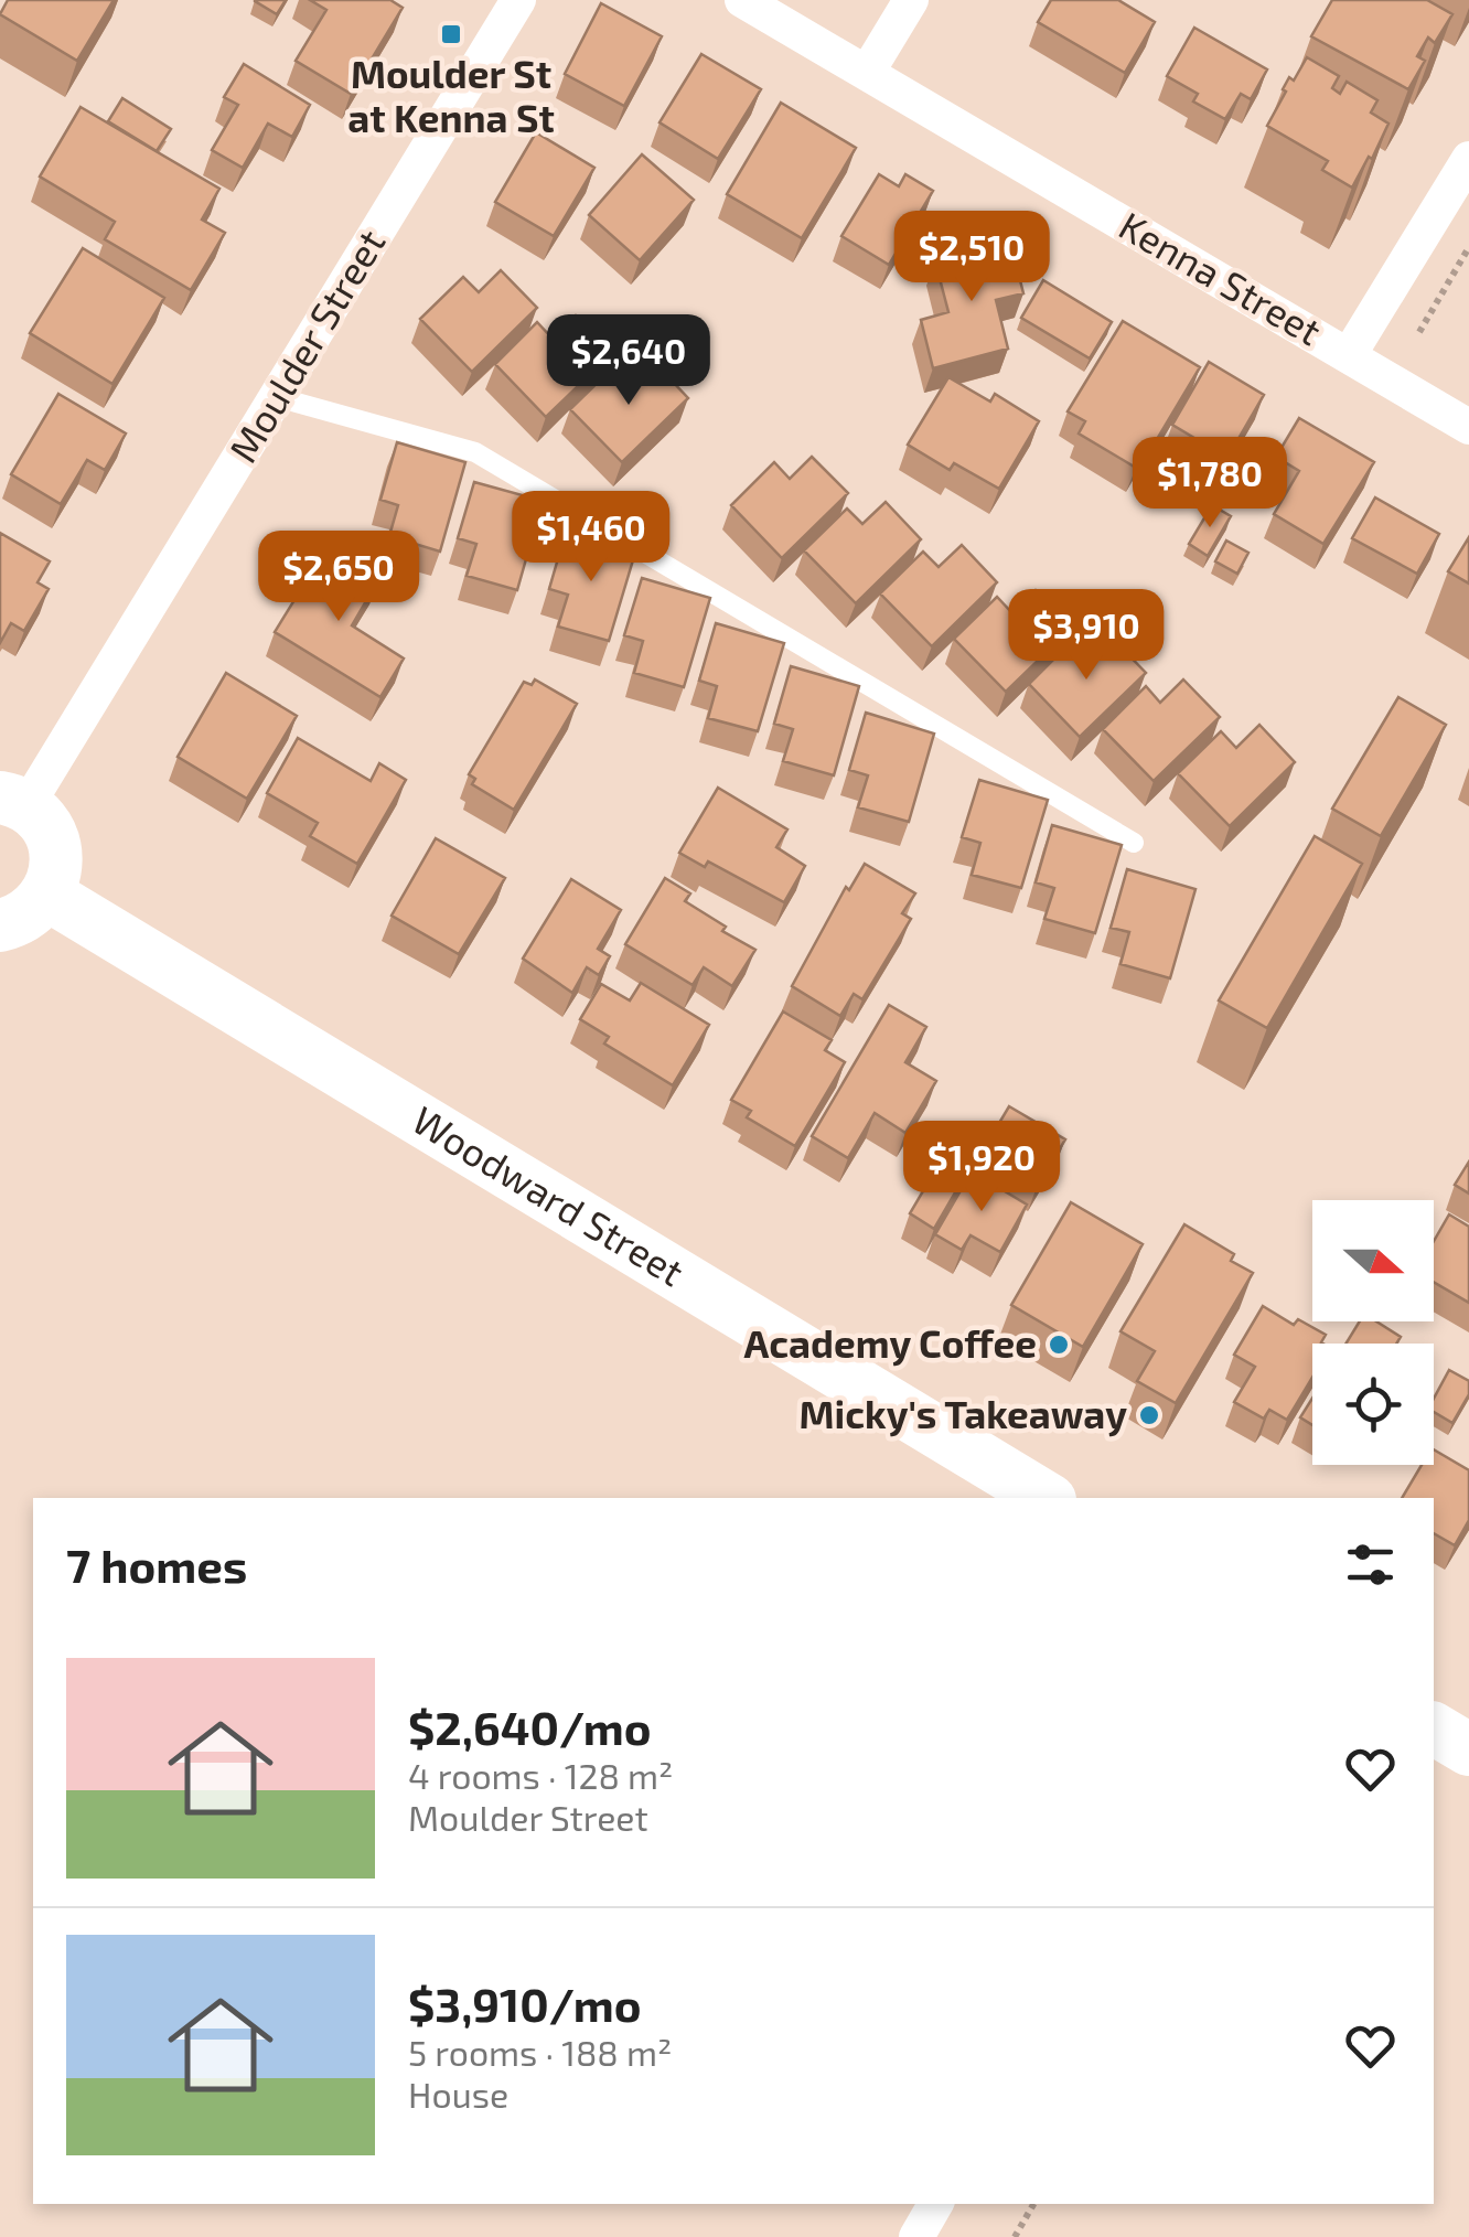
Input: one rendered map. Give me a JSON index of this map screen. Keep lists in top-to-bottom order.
{
  "streets": {
    "street": ["Kenna Street", "Moulder Street", "Woodward Street"]
  },
  "places": {
    "transit": ["Moulder St at Kenna St"],
    "other": ["Academy Coffee", "Micky's Takeaway"]
  },
  "north": "right",
  "page": {
    "price": [
      "$2,510",
      "$2,640",
      "$1,780",
      "$1,460",
      "$2,650",
      "$3,910",
      "$1,920"
    ],
    "heading": "7 homes",
    "list": [
      {
        "name": "$2,640/mo",
        "note": "4 rooms · 128 m² · Moulder Street"
      },
      {
        "name": "$3,910/mo",
        "note": "5 rooms · 188 m² · House"
      }
    ]
  }
}
